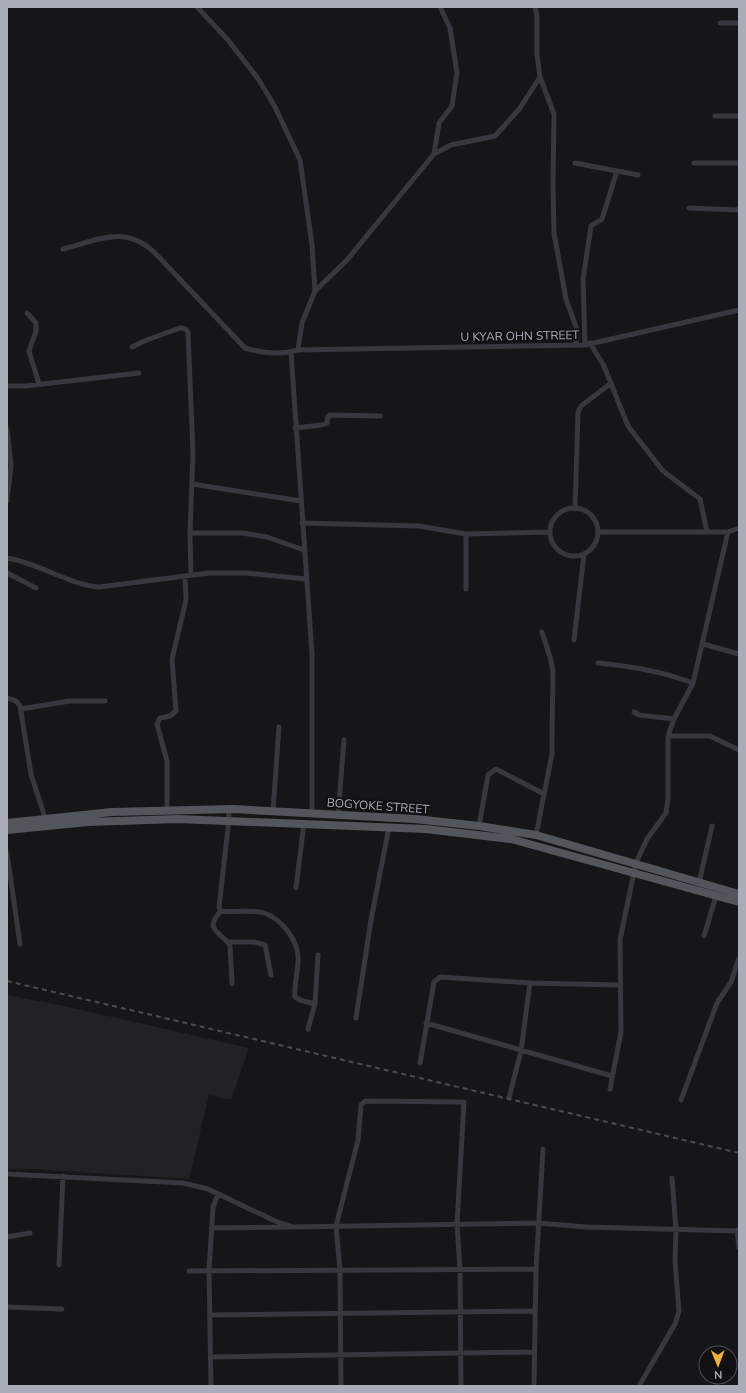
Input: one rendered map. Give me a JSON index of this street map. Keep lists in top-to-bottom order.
{
  "streets": {
    "main road": ["BOGYOKE STREET"],
    "street": ["U KYAR OHN STREET"]
  },
  "north": "bottom"
}
